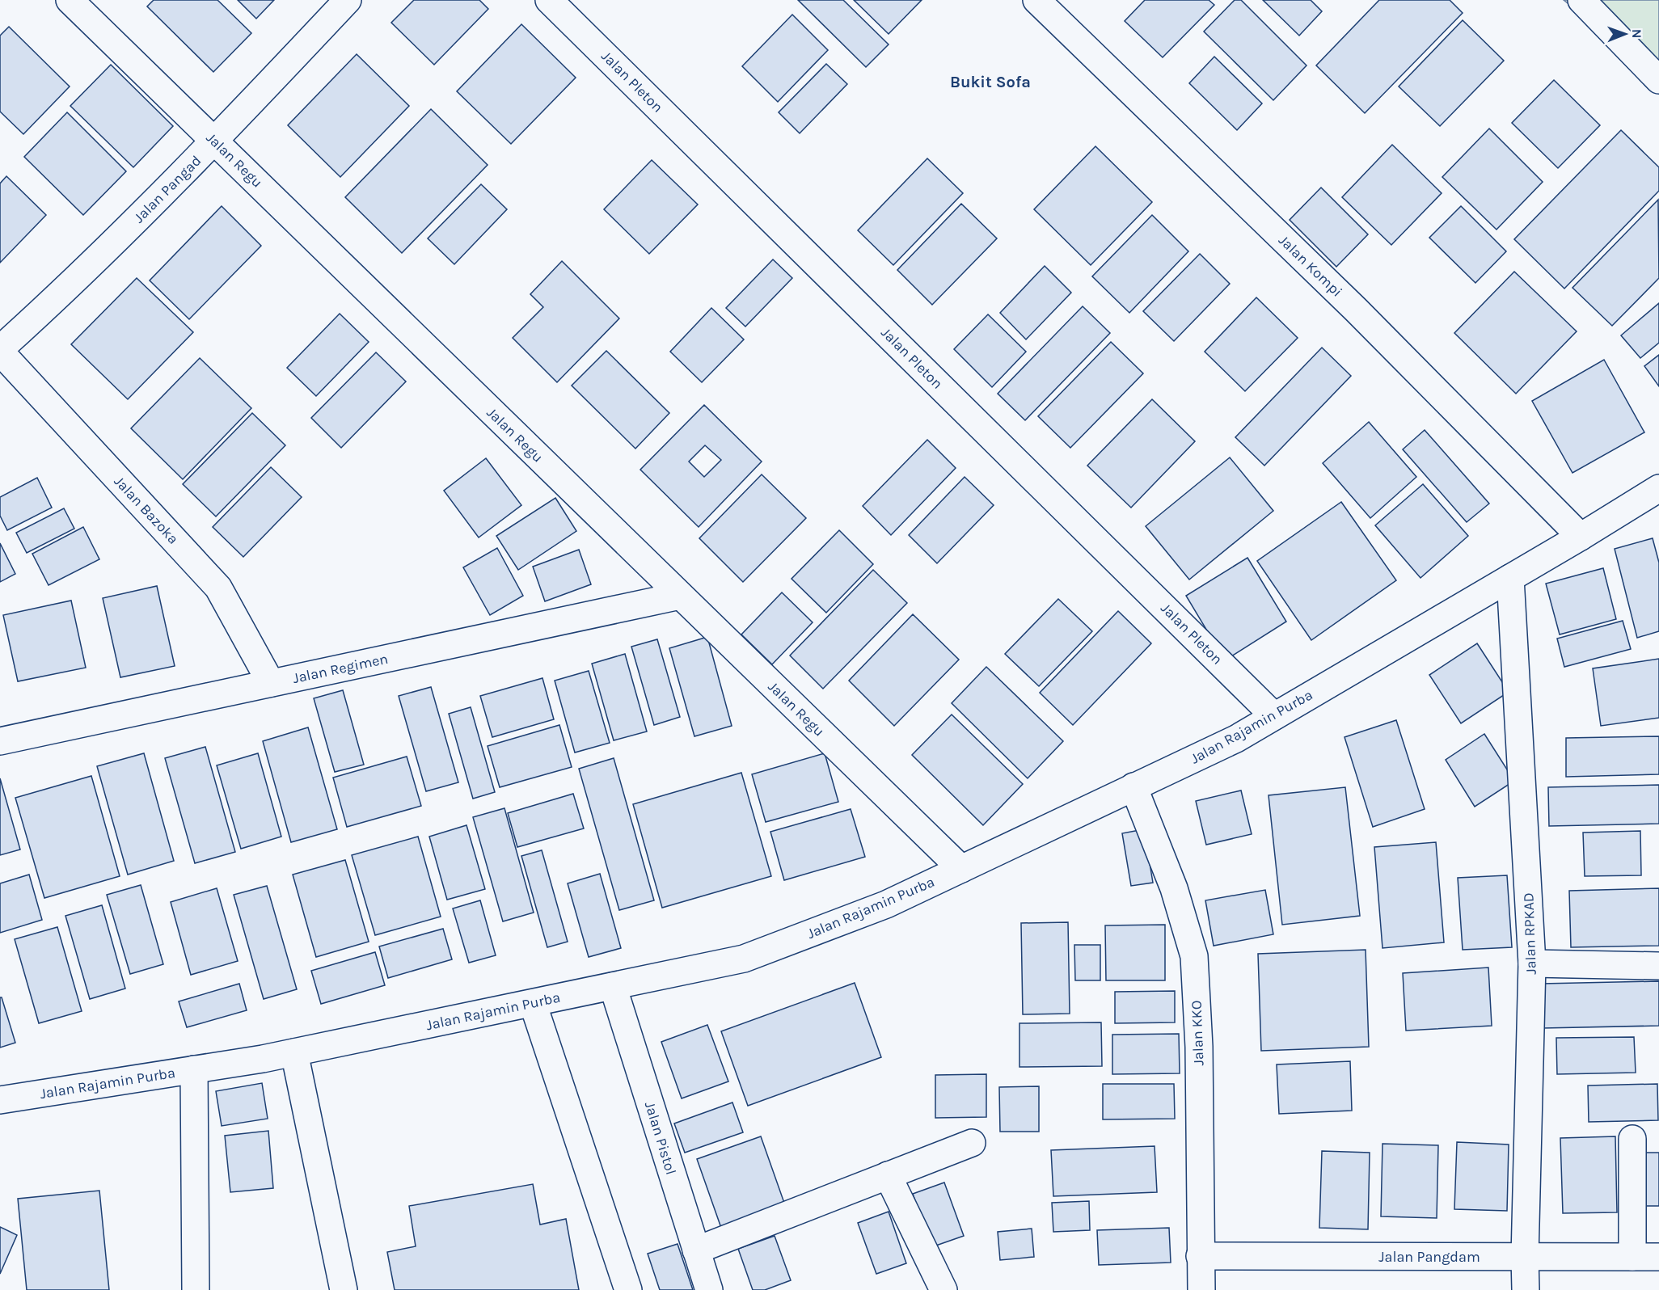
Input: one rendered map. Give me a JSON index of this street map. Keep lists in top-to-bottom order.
{
  "streets": {
    "main road": [
      "Jalan Pleton",
      "Jalan Regu",
      "Jalan Pangad",
      "Jalan Kompi",
      "Jalan Bazoka",
      "Jalan Regimen",
      "Jalan Rajamin Purba",
      "Jalan RPKAD",
      "Jalan KKO",
      "Jalan Pistol",
      "Jalan Pangdam"
    ]
  },
  "crossings": [
    ["Jalan Pleton", "Jalan Rajamin Purba"],
    ["Jalan Regu", "Jalan Pangad"],
    ["Jalan Regu", "Jalan Regimen"],
    ["Jalan Regu", "Jalan Rajamin Purba"],
    ["Jalan Pangad", "Jalan Bazoka"],
    ["Jalan Kompi", "Jalan Rajamin Purba"],
    ["Jalan Bazoka", "Jalan Regimen"],
    ["Jalan Rajamin Purba", "Jalan RPKAD"],
    ["Jalan Rajamin Purba", "Jalan KKO"],
    ["Jalan Rajamin Purba", "Jalan Pistol"],
    ["Jalan RPKAD", "Jalan Pangdam"],
    ["Jalan KKO", "Jalan Pangdam"]
  ],
  "districts": ["Bukit Sofa"],
  "north": "right"
}
